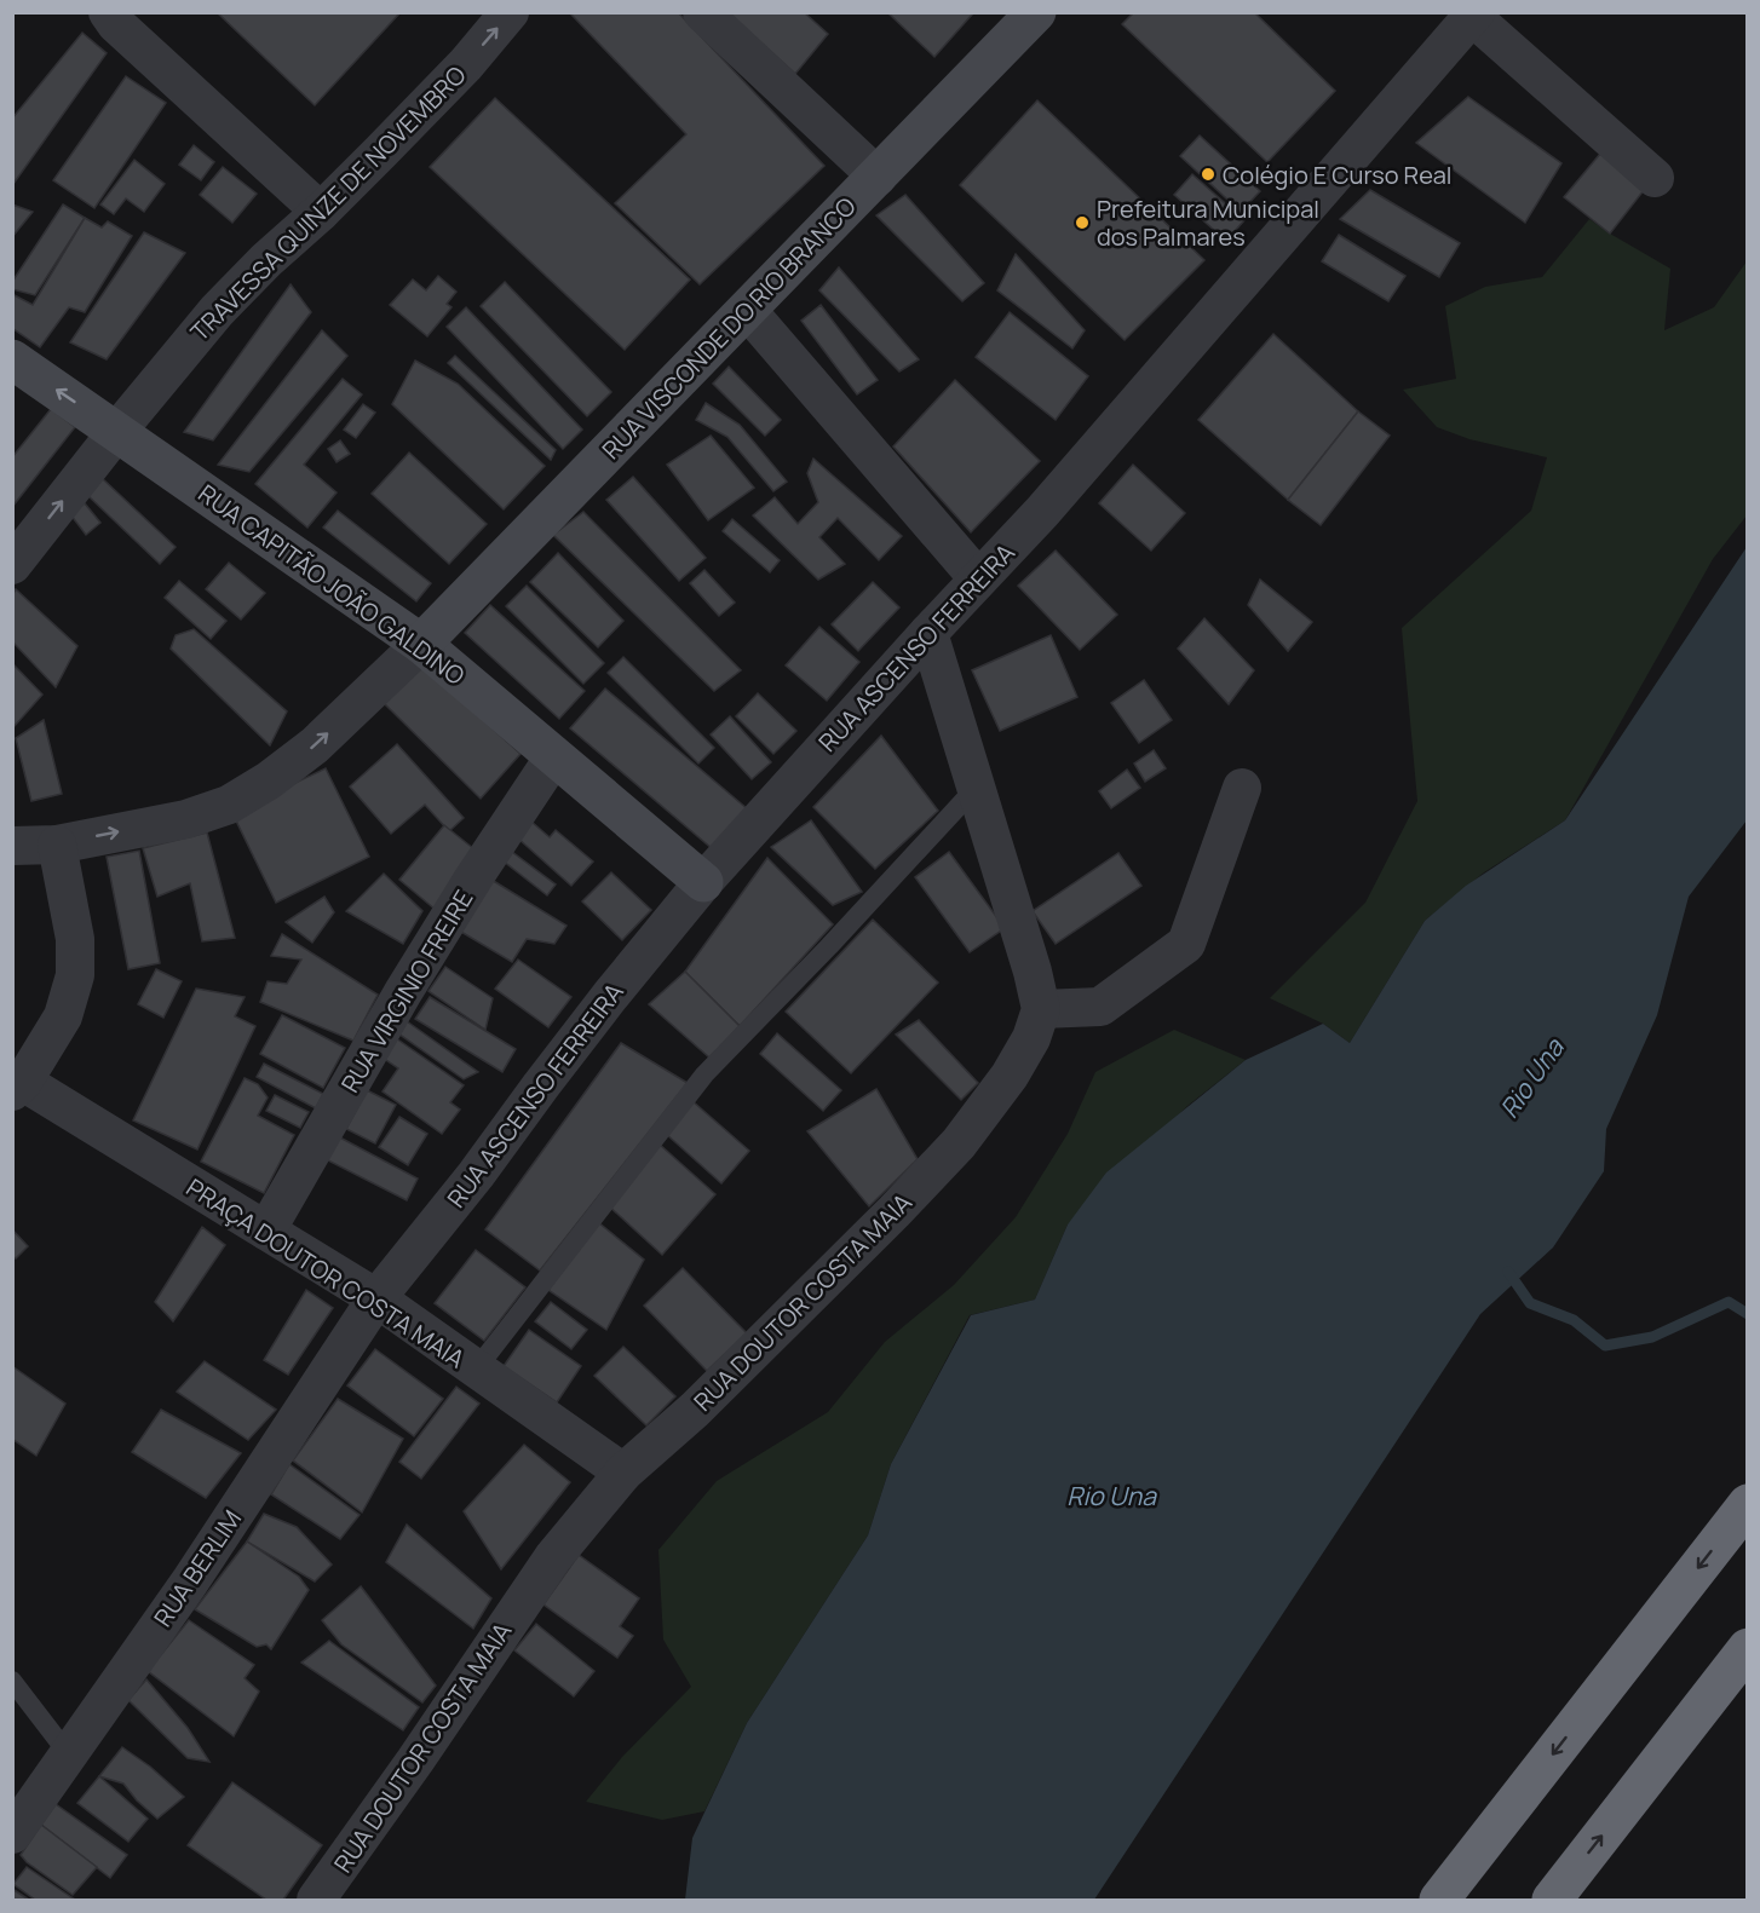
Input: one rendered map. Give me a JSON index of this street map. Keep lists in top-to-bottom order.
{
  "streets": {
    "street": [
      "TRAVESSA QUINZE DE NOVEMBRO",
      "RUA VISCONDE DO RIO BRANCO",
      "RUA CAPITÃO JOÃO GALDINO",
      "RUA ASCENSO FERREIRA",
      "RUA VIRGINIO FREIRE",
      "PRAÇA DOUTOR COSTA MAIA",
      "RUA DOUTOR COSTA MAIA",
      "RUA BERLIM"
    ]
  },
  "crossings": [
    ["TRAVESSA QUINZE DE NOVEMBRO", "RUA CAPITÃO JOÃO GALDINO"],
    ["RUA VISCONDE DO RIO BRANCO", "RUA CAPITÃO JOÃO GALDINO"],
    ["RUA CAPITÃO JOÃO GALDINO", "RUA ASCENSO FERREIRA"],
    ["RUA CAPITÃO JOÃO GALDINO", "RUA VIRGINIO FREIRE"],
    ["RUA ASCENSO FERREIRA", "PRAÇA DOUTOR COSTA MAIA"],
    ["RUA ASCENSO FERREIRA", "RUA BERLIM"],
    ["RUA VIRGINIO FREIRE", "PRAÇA DOUTOR COSTA MAIA"],
    ["PRAÇA DOUTOR COSTA MAIA", "RUA DOUTOR COSTA MAIA"],
    ["PRAÇA DOUTOR COSTA MAIA", "RUA BERLIM"]
  ],
  "one_way": ["TRAVESSA QUINZE DE NOVEMBRO"],
  "water": ["Rio Una"],
  "places": ["Colégio E Curso Real", "Prefeitura Municipal dos Palmares"]
}
